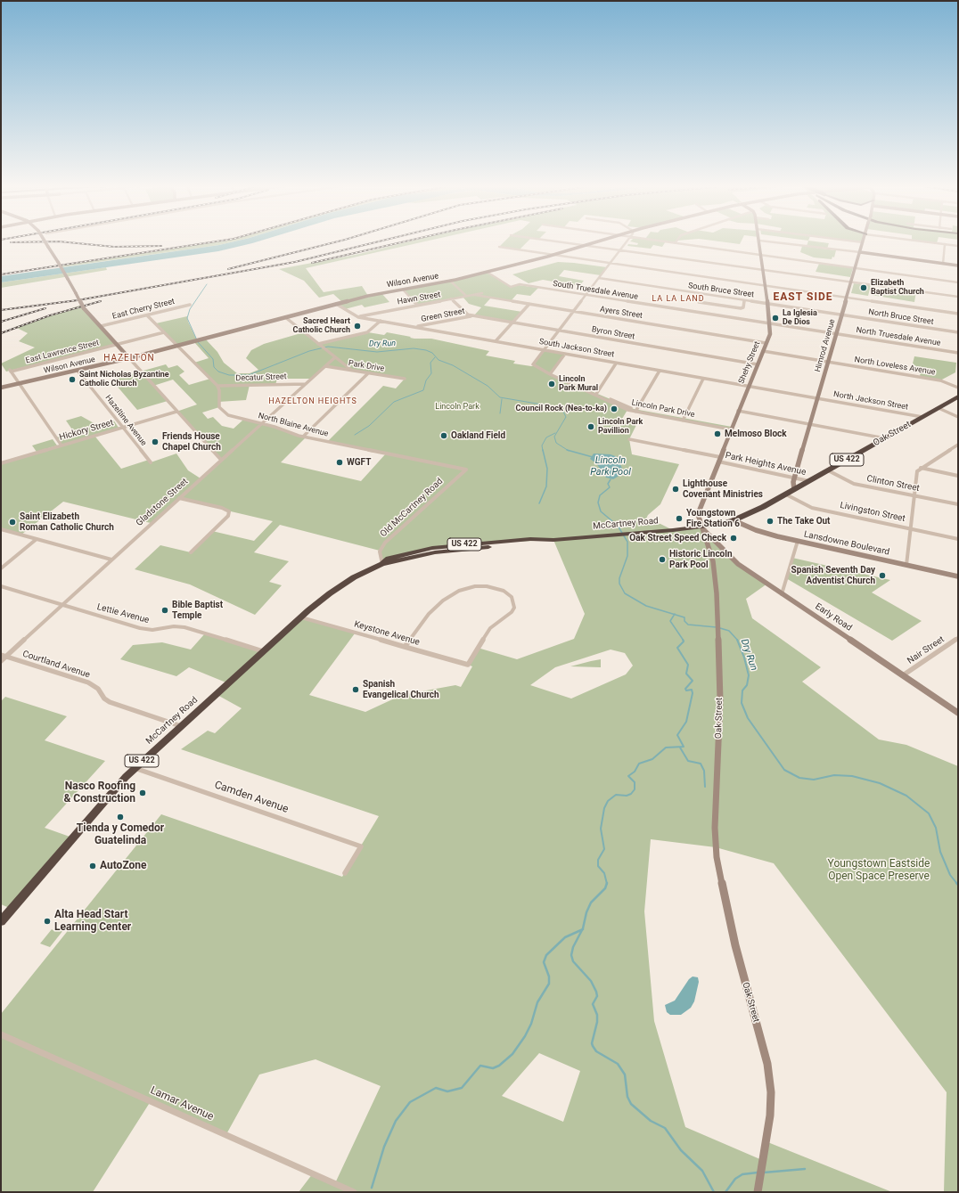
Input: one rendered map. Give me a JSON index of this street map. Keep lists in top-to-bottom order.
{
  "streets": {
    "highway": ["Oak Street", "US 422", "McCartney Road"],
    "main road": [
      "Wilson Avenue",
      "Himrod Avenue",
      "Shehy Street",
      "Lansdowne Boulevard",
      "Early Road"
    ],
    "street": [
      "South Truesdale Avenue",
      "South Bruce Street",
      "Hawn Street",
      "East Cherry Street",
      "Ayers Street",
      "Green Street",
      "North Bruce Street",
      "Byron Street",
      "North Truesdale Avenue",
      "South Jackson Street",
      "East Lawrence Street",
      "Park Drive",
      "North Loveless Avenue",
      "Decatur Street",
      "North Jackson Street",
      "Lincoln Park Drive",
      "Hazeltine Avenue",
      "North Blaine Avenue",
      "Hickory Street",
      "Park Heights Avenue",
      "Clinton Street",
      "Gladstone Street",
      "Old McCartney Road",
      "Livingston Street",
      "Lettie Avenue",
      "Keystone Avenue",
      "Nair Street",
      "Courtland Avenue",
      "Camden Avenue",
      "Lamar Avenue"
    ]
  },
  "crossings": [
    ["Wilson Avenue", "South Truesdale Avenue"],
    ["Wilson Avenue", "South Jackson Street"],
    ["Wilson Avenue", "East Lawrence Street"],
    ["Wilson Avenue", "Hazeltine Avenue"],
    ["South Truesdale Avenue", "North Truesdale Avenue"],
    ["South Truesdale Avenue", "Himrod Avenue"],
    ["South Truesdale Avenue", "Shehy Street"],
    ["South Bruce Street", "North Bruce Street"],
    ["South Bruce Street", "Himrod Avenue"],
    ["South Bruce Street", "Shehy Street"],
    ["Hawn Street", "Ayers Street"],
    ["Hawn Street", "Byron Street"],
    ["Hawn Street", "South Jackson Street"],
    ["Ayers Street", "Shehy Street"],
    ["Green Street", "Byron Street"],
    ["Green Street", "South Jackson Street"],
    ["North Bruce Street", "Himrod Avenue"],
    ["Byron Street", "Shehy Street"],
    ["North Truesdale Avenue", "Himrod Avenue"],
    ["Himrod Avenue", "South Jackson Street"],
    ["Himrod Avenue", "North Loveless Avenue"],
    ["Himrod Avenue", "North Jackson Street"],
    ["Himrod Avenue", "Oak Street"],
    ["Himrod Avenue", "Park Heights Avenue"],
    ["South Jackson Street", "Shehy Street"],
    ["South Jackson Street", "North Jackson Street"],
    ["South Jackson Street", "Lincoln Park Drive"],
    ["Shehy Street", "North Loveless Avenue"],
    ["Shehy Street", "Lincoln Park Drive"],
    ["Shehy Street", "Oak Street"],
    ["Shehy Street", "Park Heights Avenue"],
    ["Shehy Street", "McCartney Road"],
    ["Shehy Street", "Early Road"],
    ["Park Drive", "Gladstone Street"],
    ["Decatur Street", "North Blaine Avenue"],
    ["Decatur Street", "Gladstone Street"],
    ["North Jackson Street", "Oak Street"],
    ["Hazeltine Avenue", "Hickory Street"],
    ["North Blaine Avenue", "Gladstone Street"],
    ["North Blaine Avenue", "Old McCartney Road"],
    ["Oak Street", "Park Heights Avenue"],
    ["Oak Street", "Clinton Street"],
    ["Oak Street", "Livingston Street"],
    ["Oak Street", "McCartney Road"],
    ["Oak Street", "Lansdowne Boulevard"],
    ["Oak Street", "Early Road"],
    ["Gladstone Street", "Lettie Avenue"],
    ["Gladstone Street", "Courtland Avenue"],
    ["Old McCartney Road", "McCartney Road"],
    ["McCartney Road", "Lettie Avenue"],
    ["McCartney Road", "Early Road"],
    ["McCartney Road", "Keystone Avenue"],
    ["McCartney Road", "Courtland Avenue"],
    ["McCartney Road", "Camden Avenue"],
    ["Early Road", "Nair Street"]
  ],
  "districts": [
    "EAST SIDE",
    "LA LA LAND",
    "HAZELTON",
    "HAZELTON HEIGHTS"
  ],
  "water": ["Dry Run", "Lincoln Park Pool"],
  "parks": ["Lincoln Park", "Youngstown Eastside Open Space Preserve"],
  "places": [
    "Elizabeth Baptist Church",
    "La Iglesia De Dios",
    "Sacred Heart Catholic Church",
    "Saint Nicholas Byzantine Catholic Church",
    "Lincoln Park Mural",
    "Council Rock (Nea-to-ka)",
    "Lincoln Park Pavillion",
    "Melmoso Block",
    "Oakland Field",
    "Friends House Chapel Church",
    "WGFT",
    "Lighthouse Covenant Ministries",
    "Youngstown Fire Station 6",
    "The Take Out",
    "Saint Elizabeth Roman Catholic Church",
    "Oak Street Speed Check",
    "Historic Lincoln Park Pool",
    "Spanish Seventh Day Adventist Church",
    "Bible Baptist Temple",
    "Spanish Evangelical Church",
    "Nasco Roofing & Construction",
    "Tienda y Comedor Guatelinda",
    "AutoZone",
    "Alta Head Start Learning Center"
  ]
}
